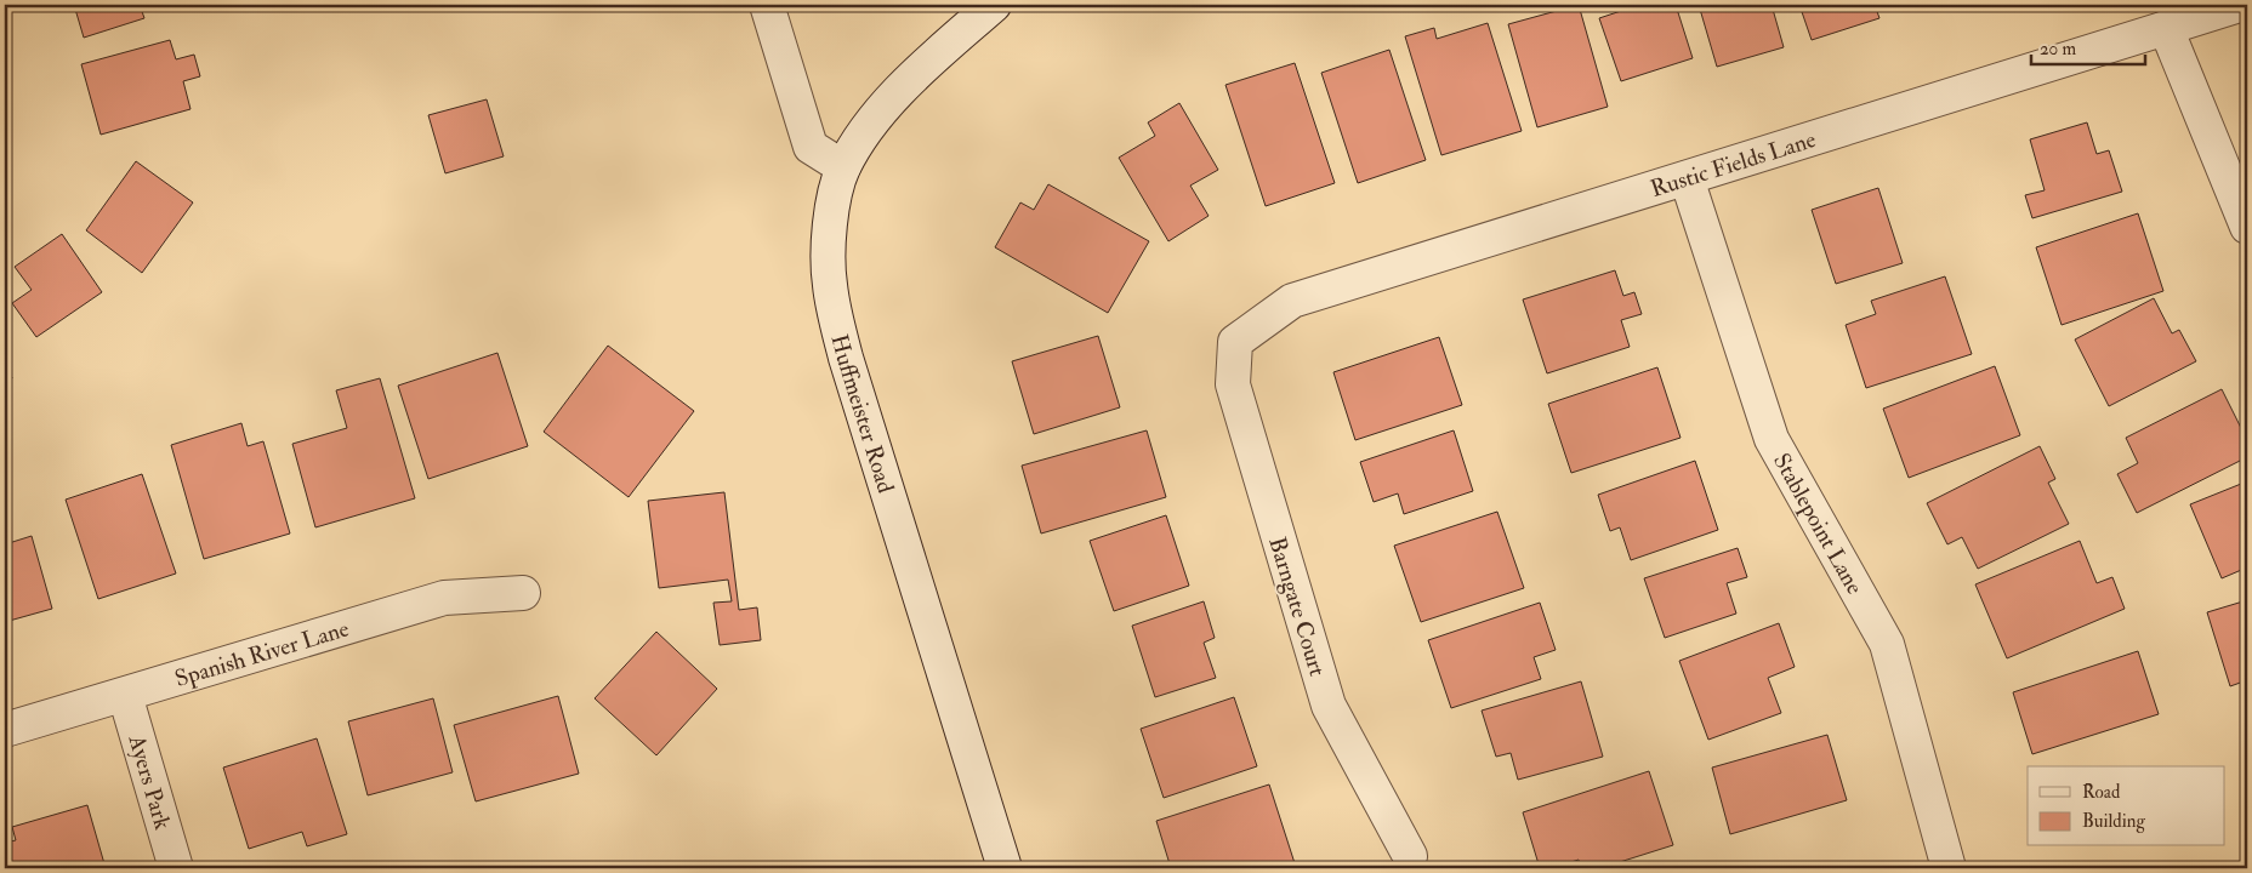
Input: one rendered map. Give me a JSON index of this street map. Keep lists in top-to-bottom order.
{
  "streets": {
    "street": [
      "Rustic Fields Lane",
      "Huffmeister Road",
      "Stablepoint Lane",
      "Barngate Court",
      "Spanish River Lane",
      "Ayers Park"
    ]
  },
  "crossings": [
    ["Rustic Fields Lane", "Stablepoint Lane"],
    ["Rustic Fields Lane", "Barngate Court"],
    ["Spanish River Lane", "Ayers Park"]
  ],
  "legend": ["Road", "Building"],
  "scale_bar": "20 m"
}
